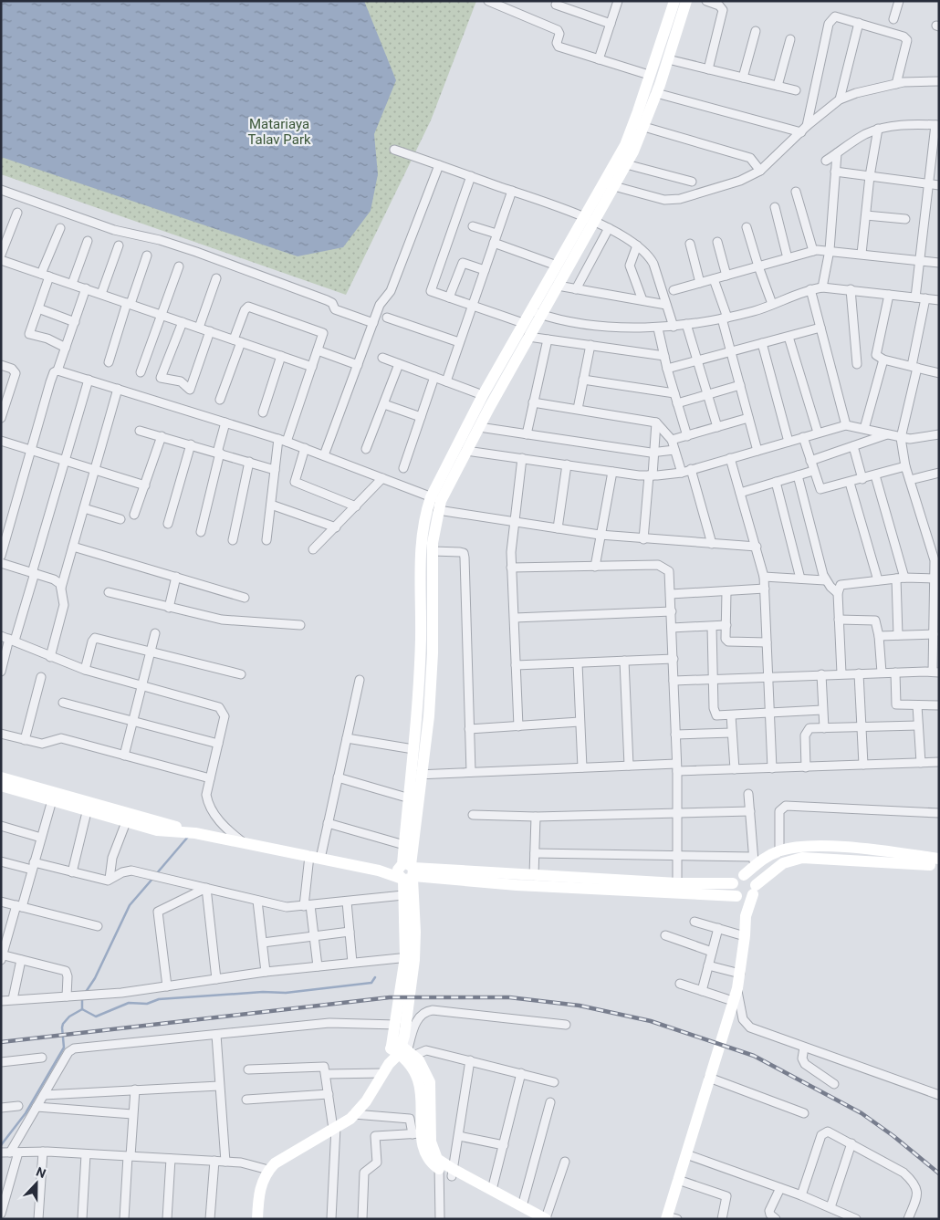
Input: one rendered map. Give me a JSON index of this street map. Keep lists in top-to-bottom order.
{
  "parks": ["Matariaya Talav Park"],
  "north": "top"
}
